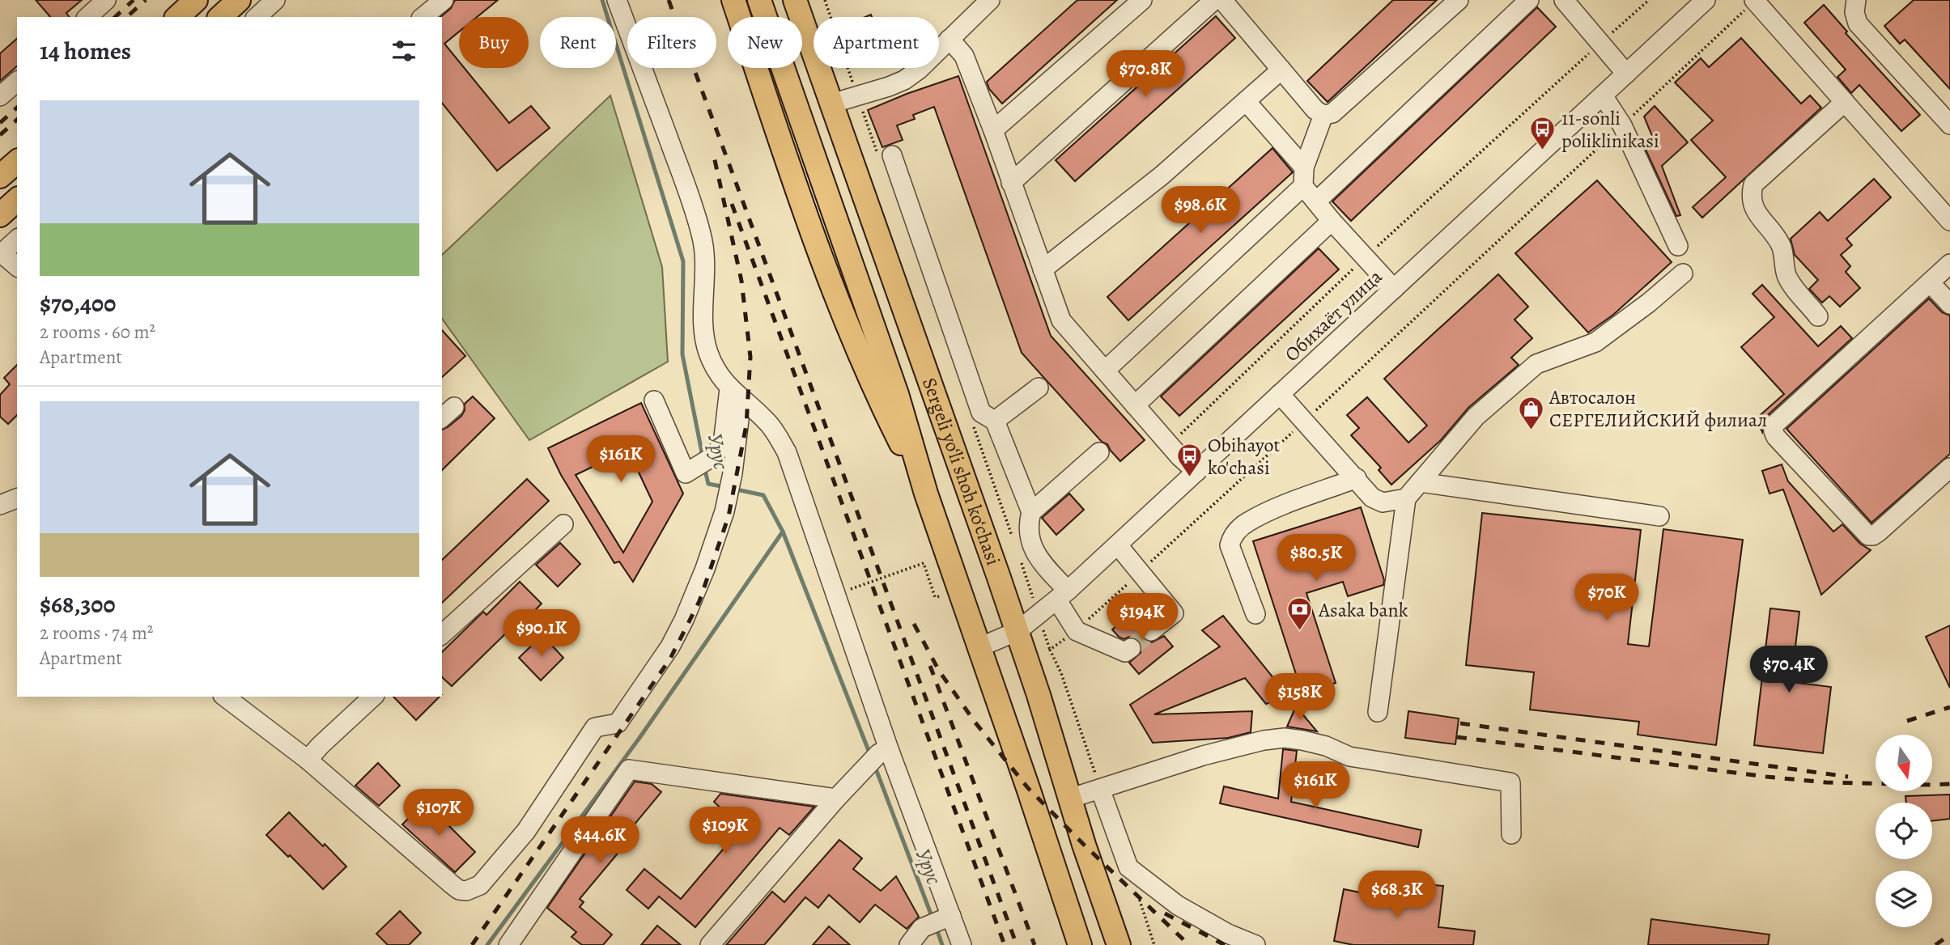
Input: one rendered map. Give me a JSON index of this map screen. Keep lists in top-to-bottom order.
{
  "streets": {
    "main road": ["Sergeli yo‘li shoh ko‘chasi"],
    "street": ["Обихаёт улица"]
  },
  "crossings": [
    ["Обихаёт улица", "Sergeli yo‘li shoh ko‘chasi"]
  ],
  "water": ["Урус"],
  "places": {
    "bus stop": ["11-sonli poliklinikasi", "Obihayot ko'chasi"],
    "shop": ["Автосалон СЕРГЕЛИЙСКИЙ филиал"],
    "bank": ["Asaka bank"]
  },
  "north": "bottom",
  "page": {
    "chip": [
      "Buy",
      "Rent",
      "Filters",
      "New",
      "Apartment"
    ],
    "heading": "14 homes",
    "price": [
      "$70.8K",
      "$98.6K",
      "$161K",
      "$80.5K",
      "$70K",
      "$194K",
      "$90.1K",
      "$70.4K",
      "$158K",
      "$161K",
      "$107K",
      "$109K",
      "$44.6K",
      "$68.3K"
    ],
    "list": [
      {
        "name": "$70,400",
        "note": "2 rooms · 60 m² · Apartment"
      },
      {
        "name": "$68,300",
        "note": "2 rooms · 74 m² · Apartment"
      }
    ]
  }
}
